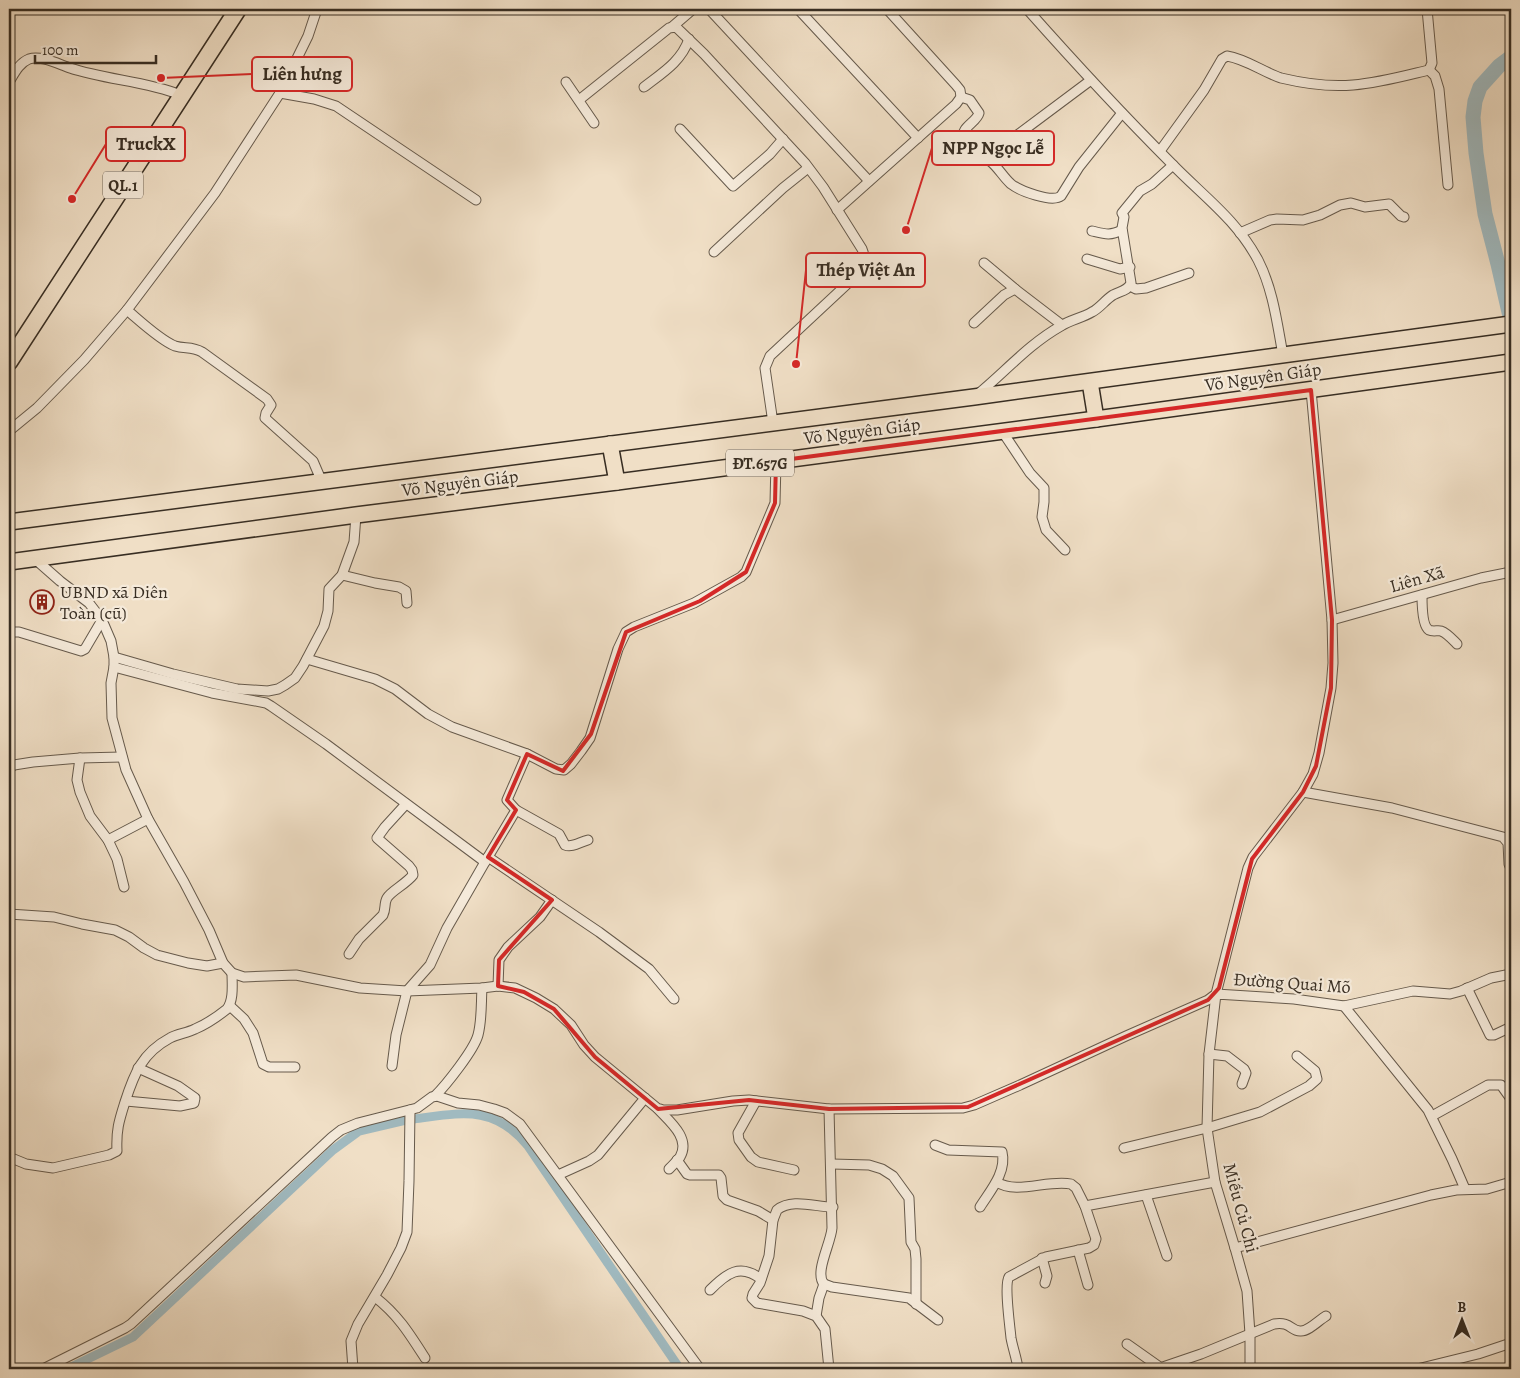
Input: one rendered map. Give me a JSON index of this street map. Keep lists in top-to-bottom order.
{
  "streets": {
    "highway": ["QL.1"],
    "main road": ["Võ Nguyên Giáp", "ĐT.657G"],
    "street": ["Liên Xã", "Đường Quai Mõ", "Miếu Củ Chi"]
  },
  "crossings": [
    ["Võ Nguyên Giáp", "Miếu Củ Chi"],
    ["Liên Xã", "Miếu Củ Chi"],
    ["Đường Quai Mõ", "Miếu Củ Chi"]
  ],
  "places": {
    "other": [
      "Liên hưng",
      "TruckX",
      "NPP Ngọc Lễ",
      "Thép Việt An"
    ],
    "building": ["UBND xã Diên Toàn (cũ)"]
  },
  "scale_bar": "100 m",
  "north": "top"
}
